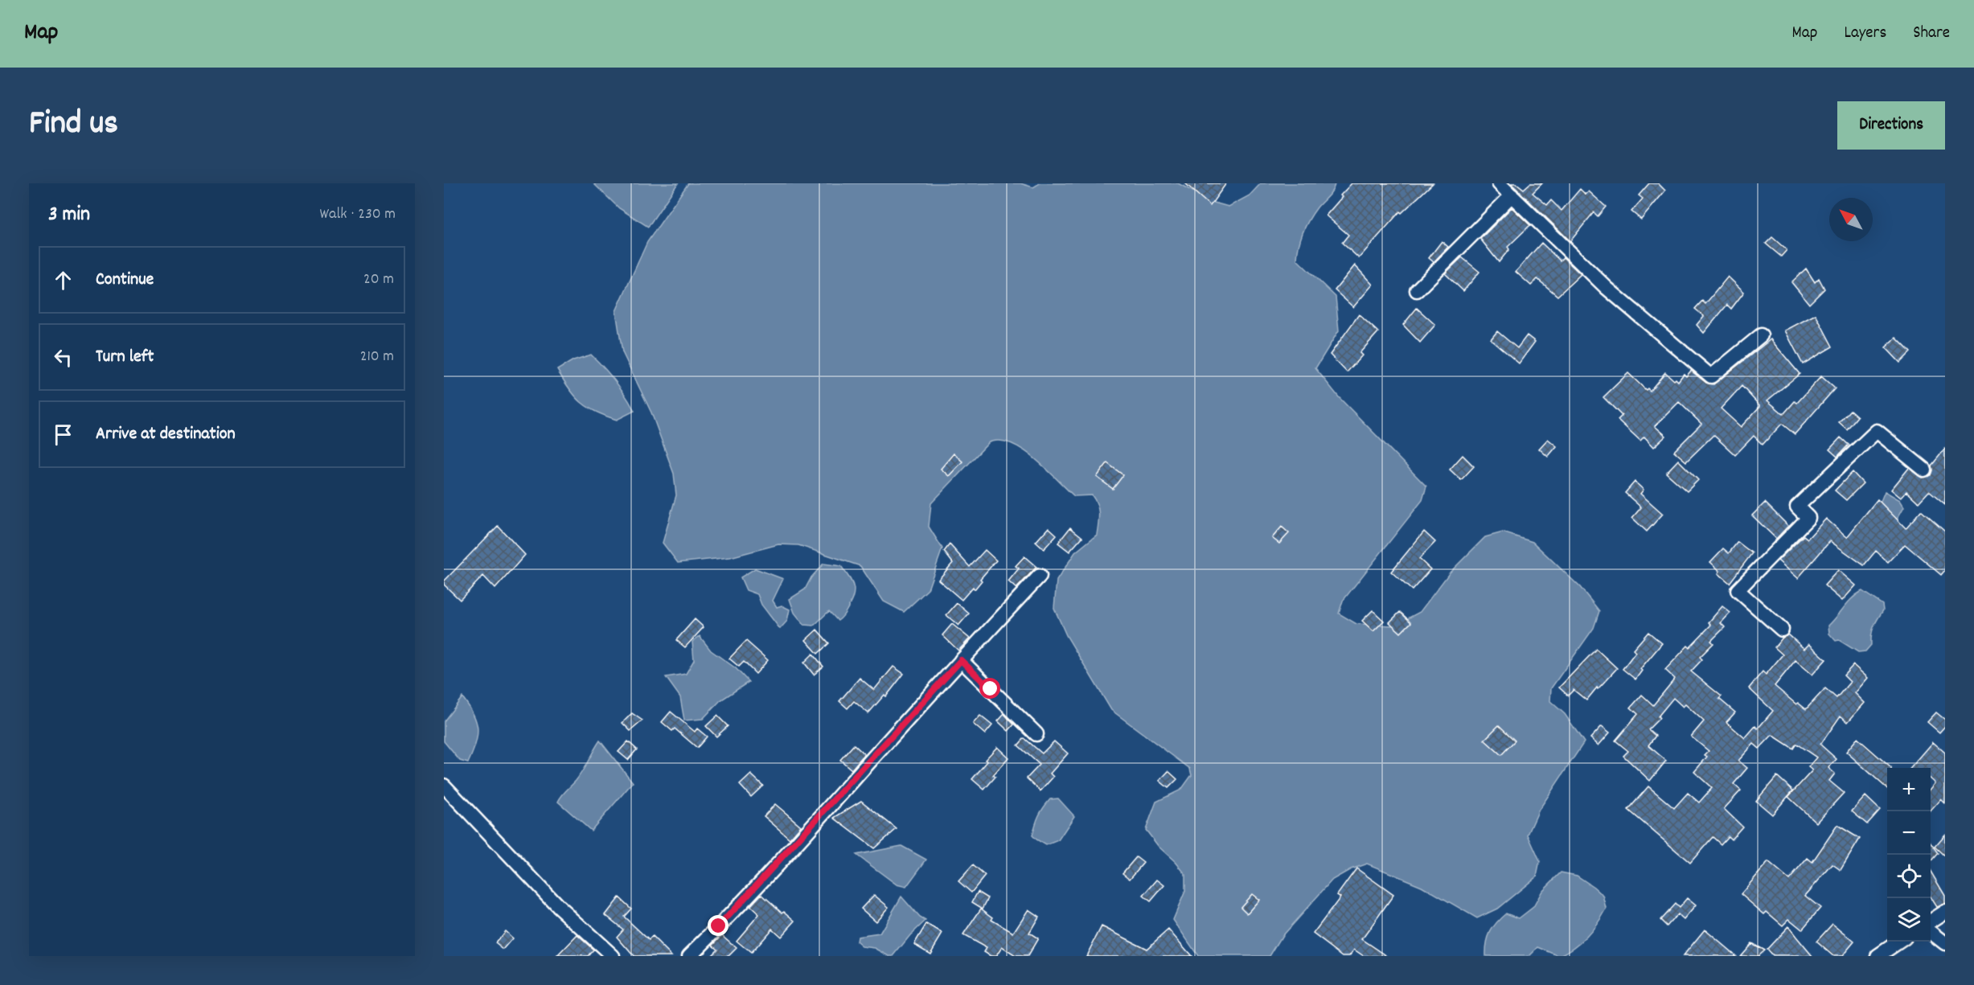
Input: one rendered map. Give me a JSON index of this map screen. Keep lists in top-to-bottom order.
{
  "north": "top left",
  "page": {
    "header": "Map",
    "nav": ["Map", "Layers", "Share"],
    "title": "Find us",
    "buttons": "Directions",
    "heading": ["3 min", "Walk · 230 m"],
    "list": [
      ["Continue", "20 m"],
      ["Turn left", "210 m"],
      "Arrive at destination"
    ],
    "map_buttons": ["+", "−"]
  }
}
